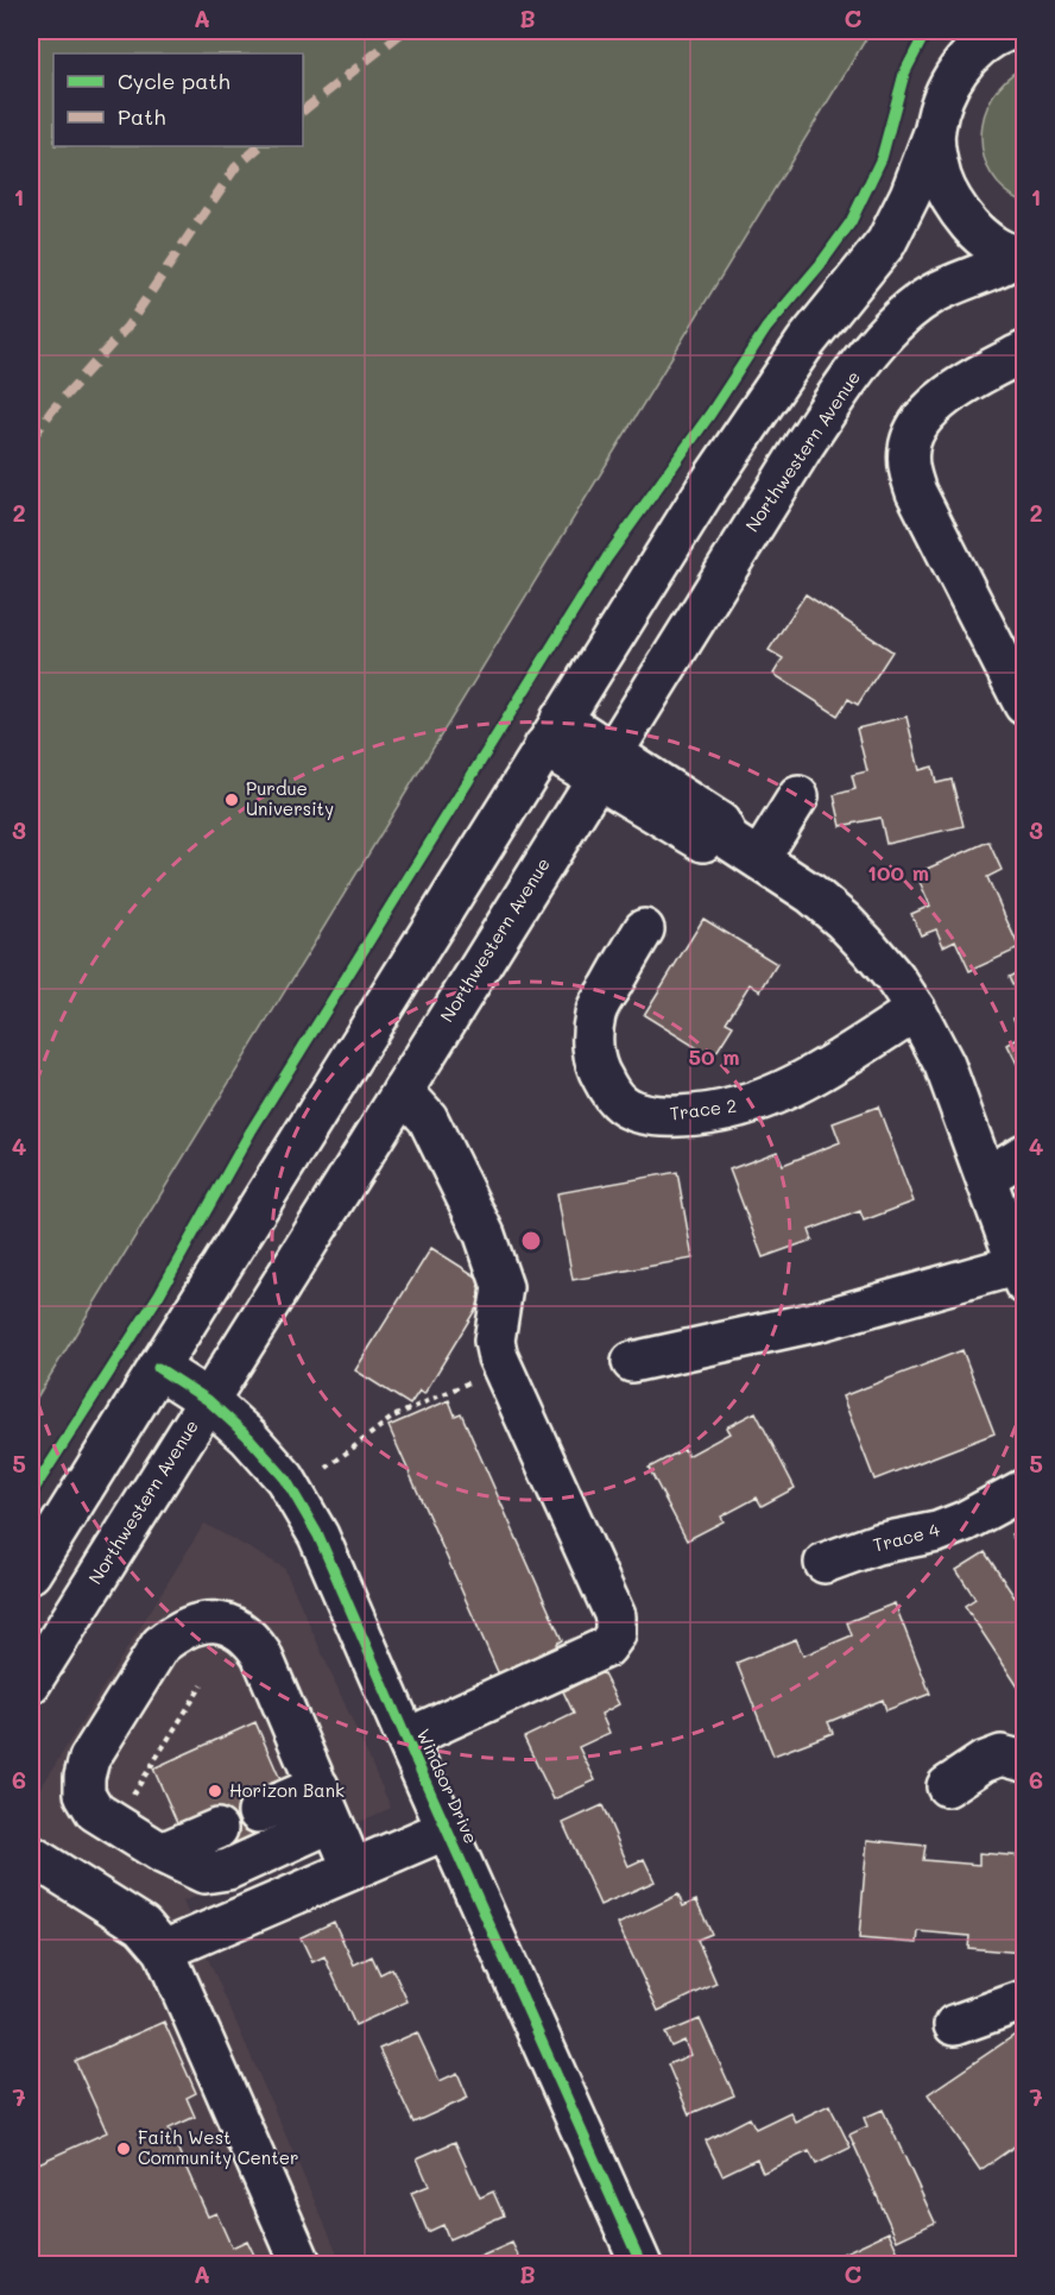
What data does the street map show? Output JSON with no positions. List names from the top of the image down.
{
  "streets": {
    "main road": [
      "Northwestern Avenue",
      "Trace 2",
      "Trace 4",
      "Windsor Drive"
    ]
  },
  "crossings": [
    ["Northwestern Avenue", "Windsor Drive"]
  ],
  "places": ["Purdue University", "Horizon Bank", "Faith West Community Center"],
  "legend": ["Cycle path", "Path"],
  "grid": {
    "columns": ["A", "B", "C"],
    "rows": [
      "1",
      "2",
      "3",
      "4",
      "5",
      "6",
      "7"
    ]
  },
  "rings": ["100 m", "50 m"]
}
